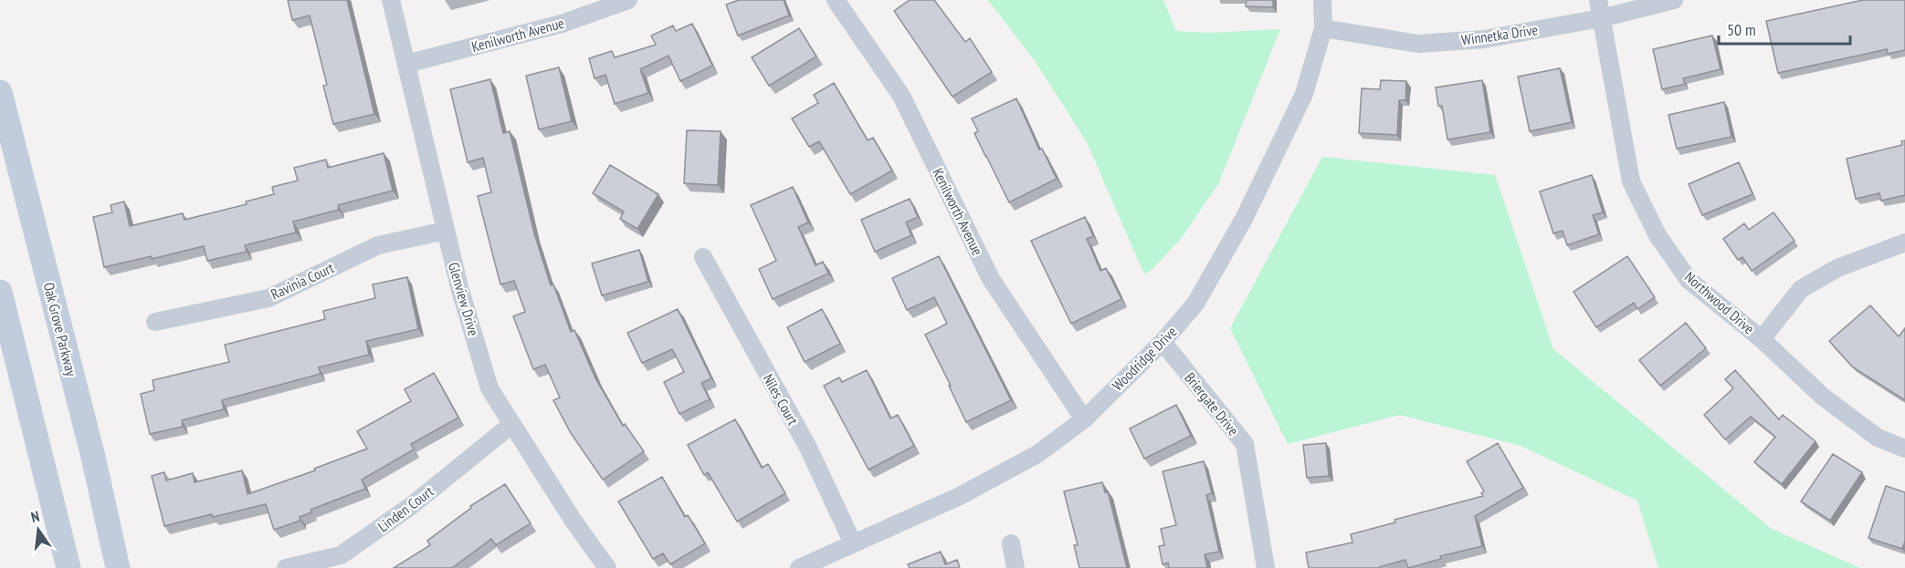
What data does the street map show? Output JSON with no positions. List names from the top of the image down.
{
  "streets": {
    "main road": ["Oak Grove Parkway"],
    "street": [
      "Kenilworth Avenue",
      "Winnetka Drive",
      "Ravinia Court",
      "Glenview Drive",
      "Northwood Drive",
      "Woodridge Drive",
      "Niles Court",
      "Briergate Drive",
      "Linden Court"
    ]
  },
  "crossings": [
    ["Kenilworth Avenue", "Glenview Drive"],
    ["Kenilworth Avenue", "Woodridge Drive"],
    ["Winnetka Drive", "Northwood Drive"],
    ["Winnetka Drive", "Woodridge Drive"],
    ["Ravinia Court", "Glenview Drive"],
    ["Glenview Drive", "Linden Court"],
    ["Woodridge Drive", "Niles Court"],
    ["Woodridge Drive", "Briergate Drive"]
  ],
  "scale_bar": "50 m",
  "north": "top"
}
